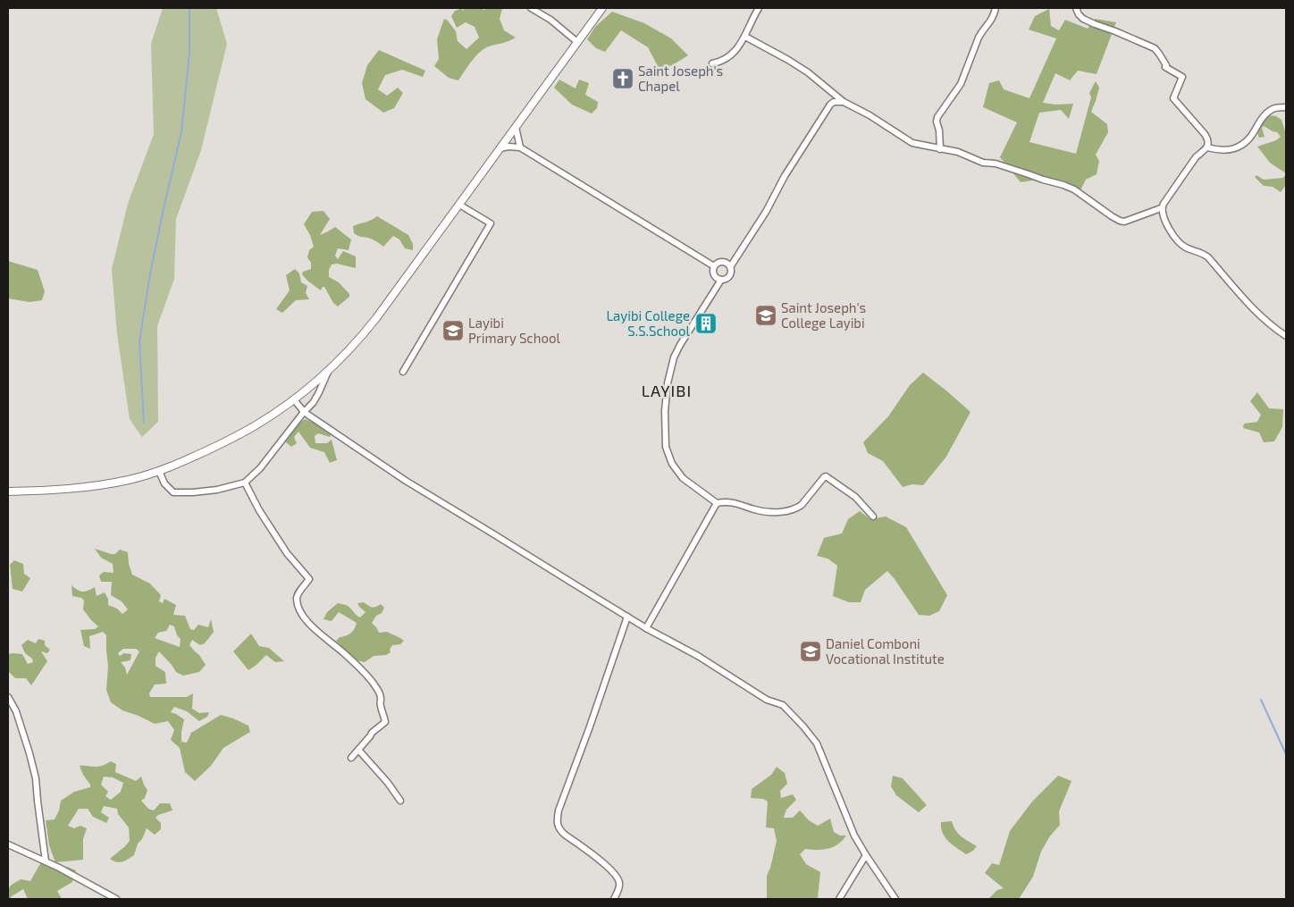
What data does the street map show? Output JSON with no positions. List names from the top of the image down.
{
  "districts": ["LAYIBI"],
  "places": {
    "church": ["Saint Joseph's Chapel"],
    "school or university": ["Saint Joseph's College Layibi", "Layibi Primary School", "Daniel Comboni Vocational Institute"],
    "building": ["Layibi College S.S.School"]
  }
}
